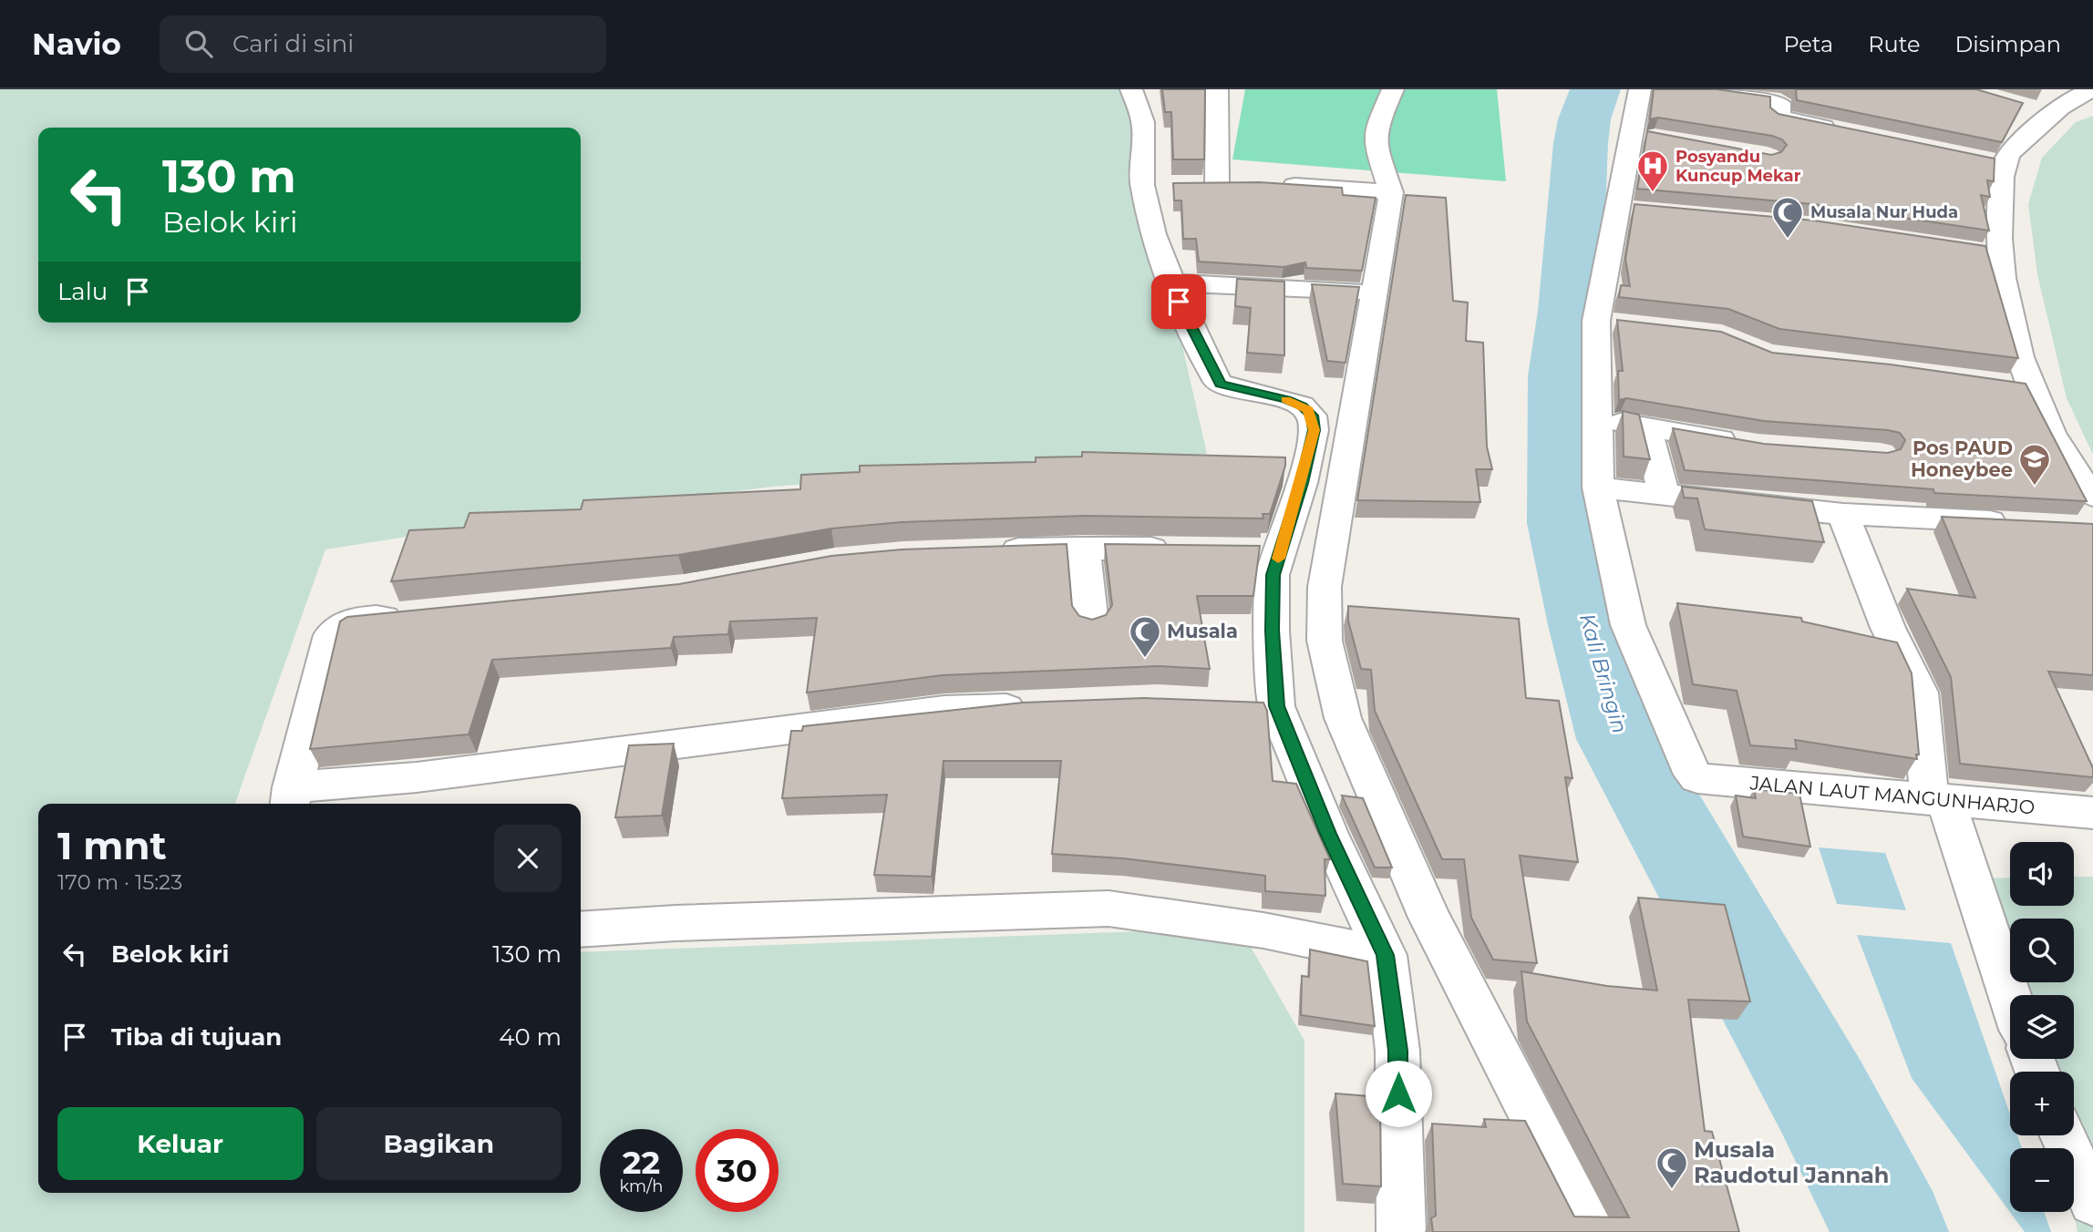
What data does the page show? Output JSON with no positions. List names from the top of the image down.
{
  "streets": {
    "street": ["JALAN LAUT MANGUNHARJO"]
  },
  "water": ["Kali Bringin"],
  "places": {
    "hospital": ["Posyandu Kuncup Mekar"],
    "mosque": ["Musala Nur Huda", "Musala", "Musala Raudotul Jannah"],
    "school or university": ["Pos PAUD Honeybee"]
  },
  "page": {
    "header": "Navio",
    "search": "Cari di sini",
    "nav": ["Peta", "Rute", "Disimpan"],
    "turn": ["130 m", "Belok kiri"],
    "then": "Lalu",
    "heading": ["1 mnt", "170 m · 15:23"],
    "map_buttons": ["+", "−"],
    "list": [
      {
        "name": "Belok kiri",
        "value": "130 m"
      },
      {
        "name": "Tiba di tujuan",
        "value": "40 m"
      }
    ],
    "buttons": ["Keluar", "Bagikan"],
    "speed": "22 km/h",
    "limit": "30"
  }
}
